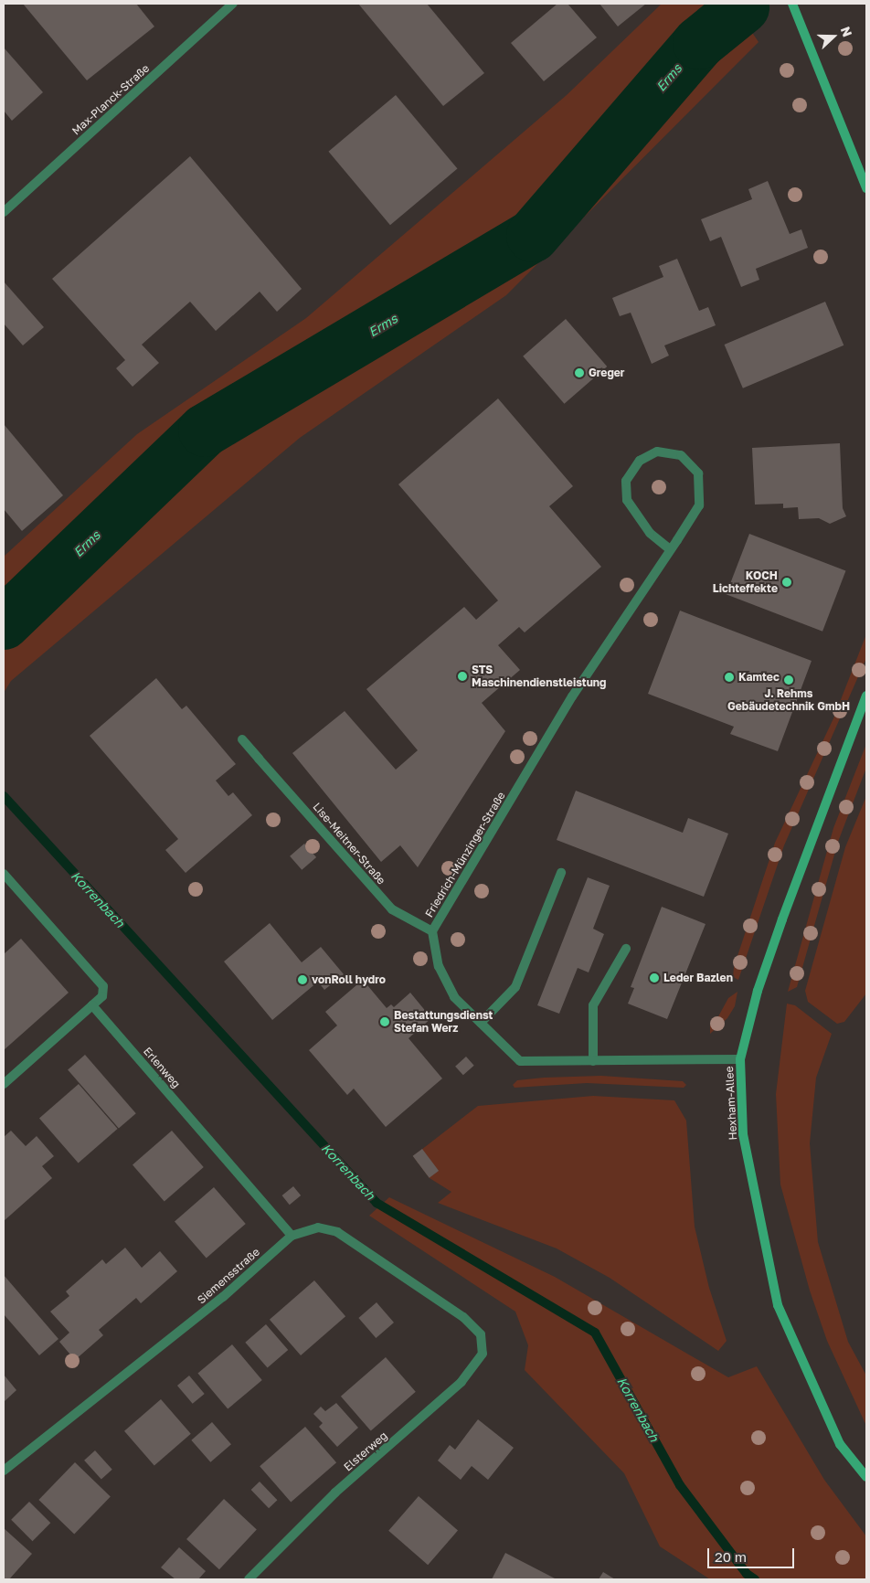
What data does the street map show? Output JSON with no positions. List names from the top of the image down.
{
  "streets": {
    "main road": ["Hexham-Allee"],
    "street": [
      "Max-Planck-Straße",
      "Lise-Meitner-Straße",
      "Friedrich-Münzinger-Straße",
      "Erlenweg",
      "Siemensstraße",
      "Elsterweg"
    ]
  },
  "crossings": [
    ["Lise-Meitner-Straße", "Friedrich-Münzinger-Straße"],
    ["Friedrich-Münzinger-Straße", "Hexham-Allee"],
    ["Erlenweg", "Siemensstraße"],
    ["Siemensstraße", "Elsterweg"]
  ],
  "water": ["Erms", "Korrenbach"],
  "places": [
    "Greger",
    "KOCH Lichteffekte",
    "STS Maschinendienstleistung",
    "Kamtec",
    "J. Rehms Gebäudetechnik GmbH",
    "Leder Bazlen",
    "vonRoll hydro",
    "Bestattungsdienst Stefan Werz"
  ],
  "scale_bar": "20 m",
  "north": "right"
}
